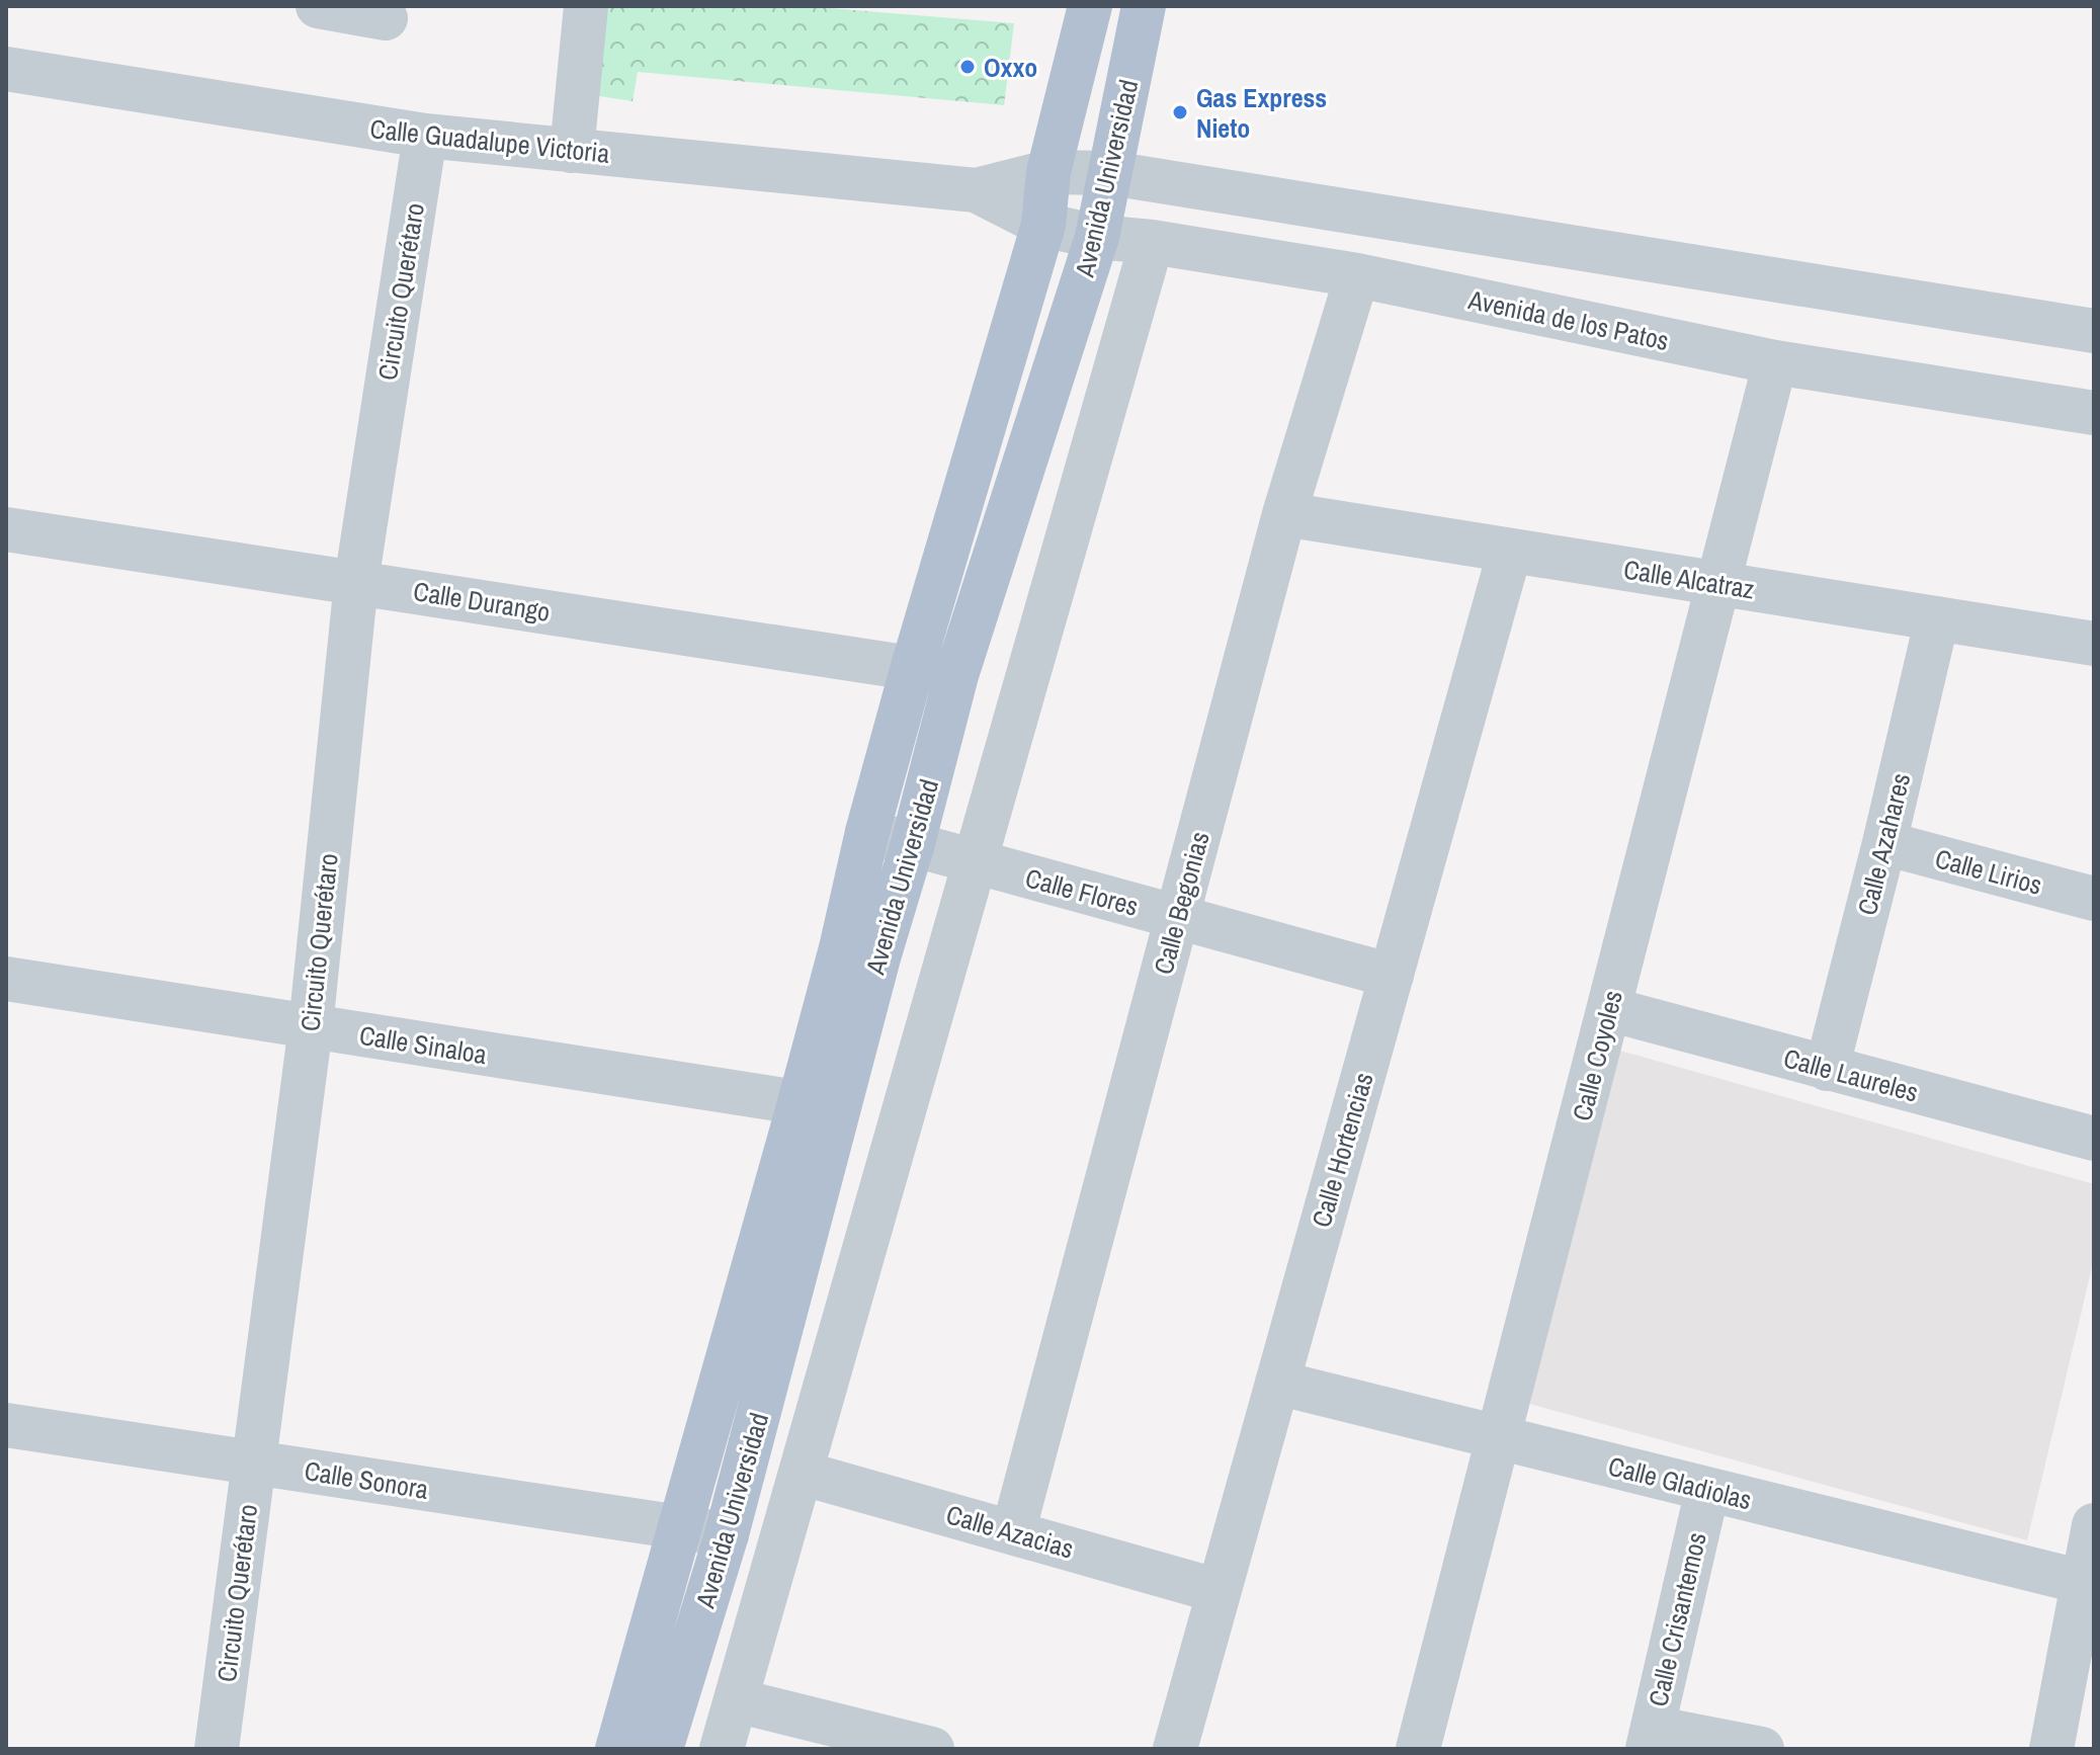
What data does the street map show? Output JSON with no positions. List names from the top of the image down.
{
  "streets": {
    "main road": ["Avenida Universidad"],
    "street": [
      "Calle Guadalupe Victoria",
      "Circuito Querétaro",
      "Avenida de los Patos",
      "Calle Alcatraz",
      "Calle Durango",
      "Calle Azahares",
      "Calle Lirios",
      "Calle Flores",
      "Calle Begonias",
      "Calle Sinaloa",
      "Calle Coyoles",
      "Calle Laureles",
      "Calle Hortencias",
      "Calle Sonora",
      "Calle Gladiolas",
      "Calle Azacias",
      "Calle Crisantemos"
    ]
  },
  "crossings": [
    ["Calle Guadalupe Victoria", "Avenida Universidad"],
    ["Calle Guadalupe Victoria", "Circuito Querétaro"],
    ["Calle Guadalupe Victoria", "Avenida de los Patos"],
    ["Avenida Universidad", "Avenida de los Patos"],
    ["Avenida Universidad", "Calle Durango"],
    ["Avenida Universidad", "Calle Flores"],
    ["Avenida Universidad", "Calle Sinaloa"],
    ["Avenida Universidad", "Calle Sonora"],
    ["Circuito Querétaro", "Calle Durango"],
    ["Circuito Querétaro", "Calle Sinaloa"],
    ["Circuito Querétaro", "Calle Sonora"],
    ["Avenida de los Patos", "Calle Begonias"],
    ["Avenida de los Patos", "Calle Coyoles"],
    ["Calle Alcatraz", "Calle Azahares"],
    ["Calle Alcatraz", "Calle Begonias"],
    ["Calle Alcatraz", "Calle Coyoles"],
    ["Calle Alcatraz", "Calle Hortencias"],
    ["Calle Azahares", "Calle Lirios"],
    ["Calle Azahares", "Calle Laureles"],
    ["Calle Flores", "Calle Begonias"],
    ["Calle Flores", "Calle Hortencias"],
    ["Calle Begonias", "Calle Azacias"],
    ["Calle Coyoles", "Calle Laureles"],
    ["Calle Coyoles", "Calle Gladiolas"],
    ["Calle Hortencias", "Calle Gladiolas"],
    ["Calle Hortencias", "Calle Azacias"],
    ["Calle Gladiolas", "Calle Crisantemos"]
  ],
  "places": ["Oxxo", "Gas Express Nieto"]
}
